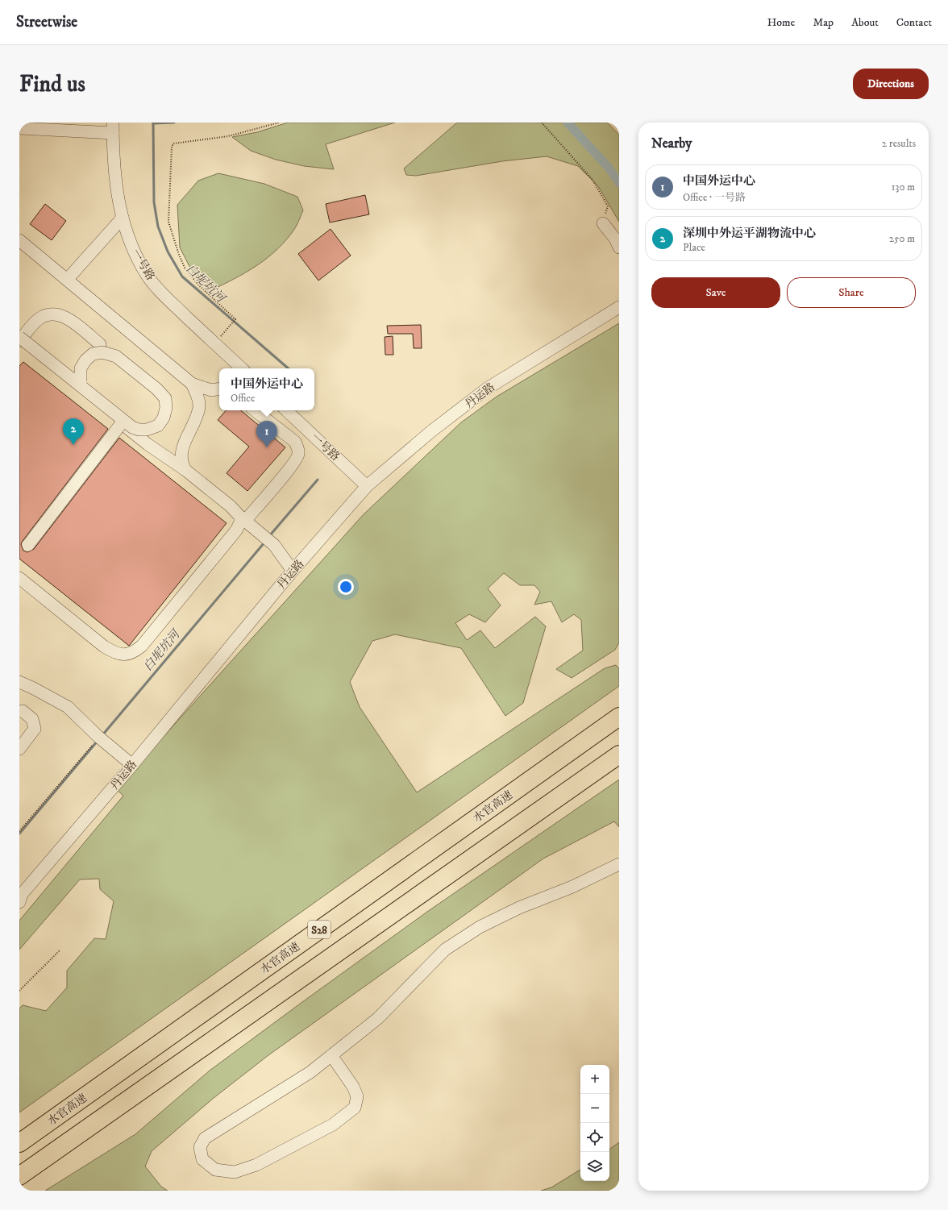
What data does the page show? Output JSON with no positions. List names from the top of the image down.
{
  "streets": {
    "highway": ["水官高速", "S28"],
    "street": ["一号路", "丹运路"]
  },
  "crossings": [
    ["一号路", "丹运路"]
  ],
  "water": ["白坭坑河"],
  "page": {
    "header": "Streetwise",
    "nav": [
      "Home",
      "Map",
      "About",
      "Contact"
    ],
    "buttons": [
      "Directions",
      ["Save", "Share"]
    ],
    "title": "Find us",
    "heading": ["Nearby", "2 results"],
    "list": [
      {
        "mark": "1",
        "name": "中国外运中心",
        "note": "Office · 一号路",
        "value": "130 m"
      },
      {
        "mark": "2",
        "name": "深圳中外运平湖物流中心",
        "note": "Place",
        "value": "250 m"
      }
    ],
    "popup": ["中国外运中心", "Office"],
    "pins": ["2", "1"],
    "map_buttons": ["+", "−"]
  }
}
